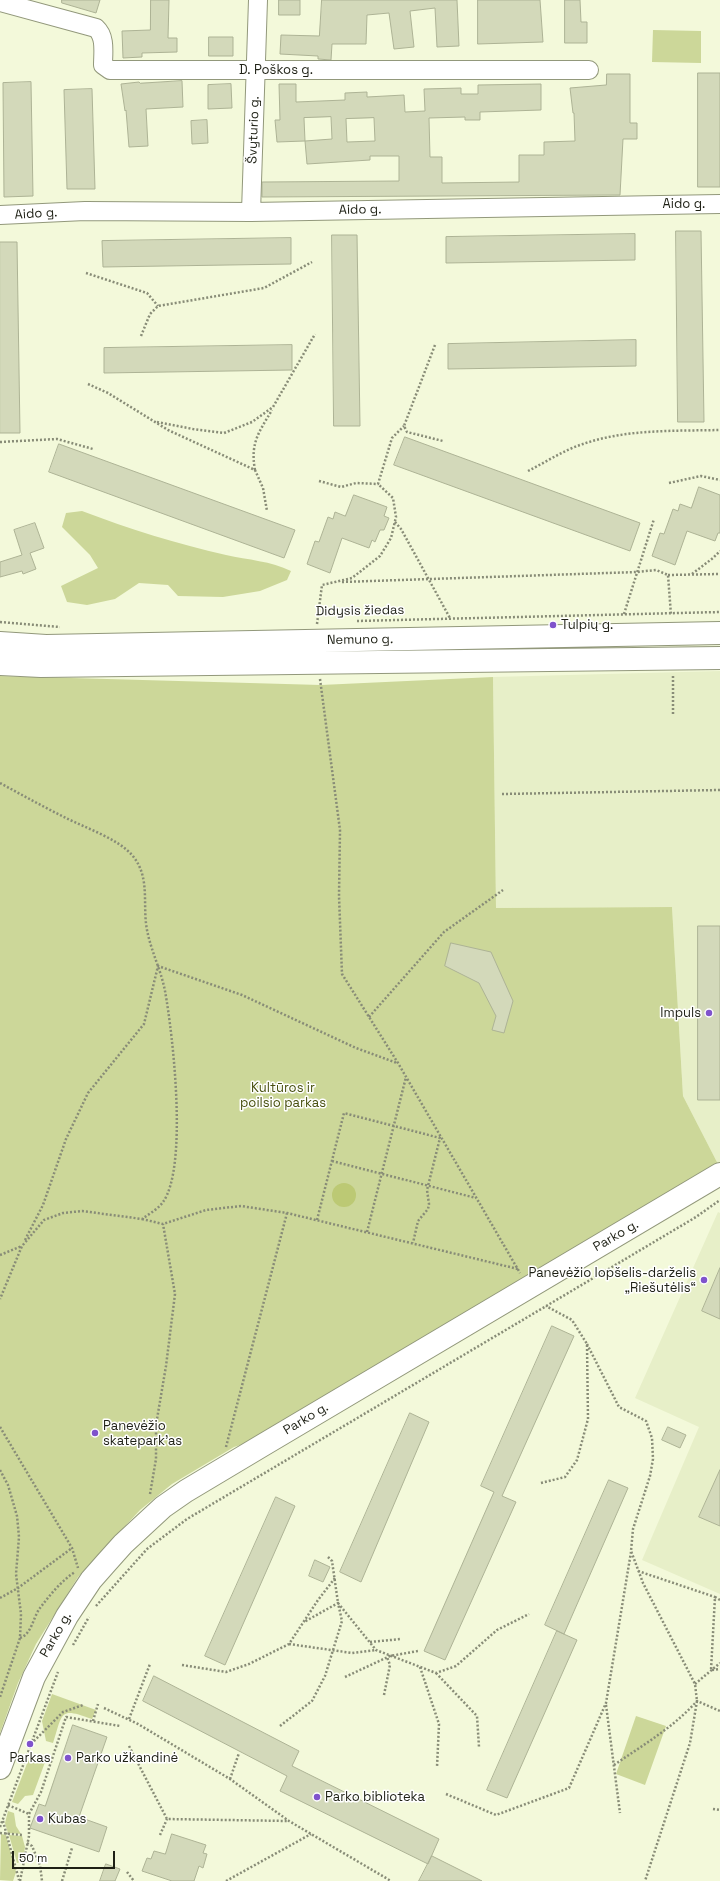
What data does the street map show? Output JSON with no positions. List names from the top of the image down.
{
  "streets": {
    "main road": ["Nemuno g.", "Parko g."],
    "street": ["D. Poškos g.", "Švyturio g.", "Aido g."],
    "path": ["Didysis žiedas"]
  },
  "crossings": [
    ["D. Poškos g.", "Švyturio g."],
    ["Švyturio g.", "Aido g."]
  ],
  "parks": ["Kultūros ir poilsio parkas"],
  "places": [
    "Tulpių g.",
    "Impuls",
    "Panevėžio lopšelis-darželis „Riešutėlis“",
    "Panevėžio skatepark'as",
    "Parkas",
    "Parko užkandinė",
    "Parko biblioteka",
    "Kubas"
  ],
  "scale_bar": "50 m"
}
